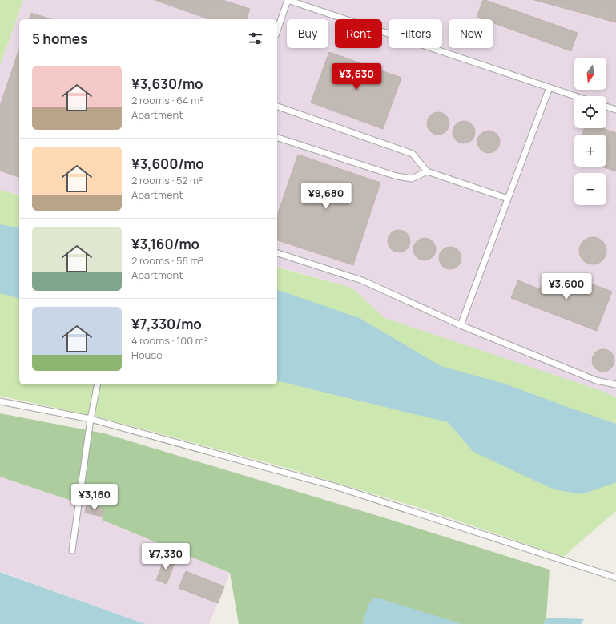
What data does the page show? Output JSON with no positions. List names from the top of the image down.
{
  "north": "bottom",
  "page": {
    "chip": [
      "Buy",
      "Rent",
      "Filters",
      "New"
    ],
    "heading": "5 homes",
    "map_buttons": ["+", "−"],
    "list": [
      {
        "name": "¥3,630/mo",
        "note": "2 rooms · 64 m² · Apartment"
      },
      {
        "name": "¥3,600/mo",
        "note": "2 rooms · 52 m² · Apartment"
      },
      {
        "name": "¥3,160/mo",
        "note": "2 rooms · 58 m² · Apartment"
      },
      {
        "name": "¥7,330/mo",
        "note": "4 rooms · 100 m² · House"
      }
    ],
    "price": [
      "¥3,630",
      "¥9,680",
      "¥3,600",
      "¥3,160",
      "¥7,330"
    ]
  }
}
